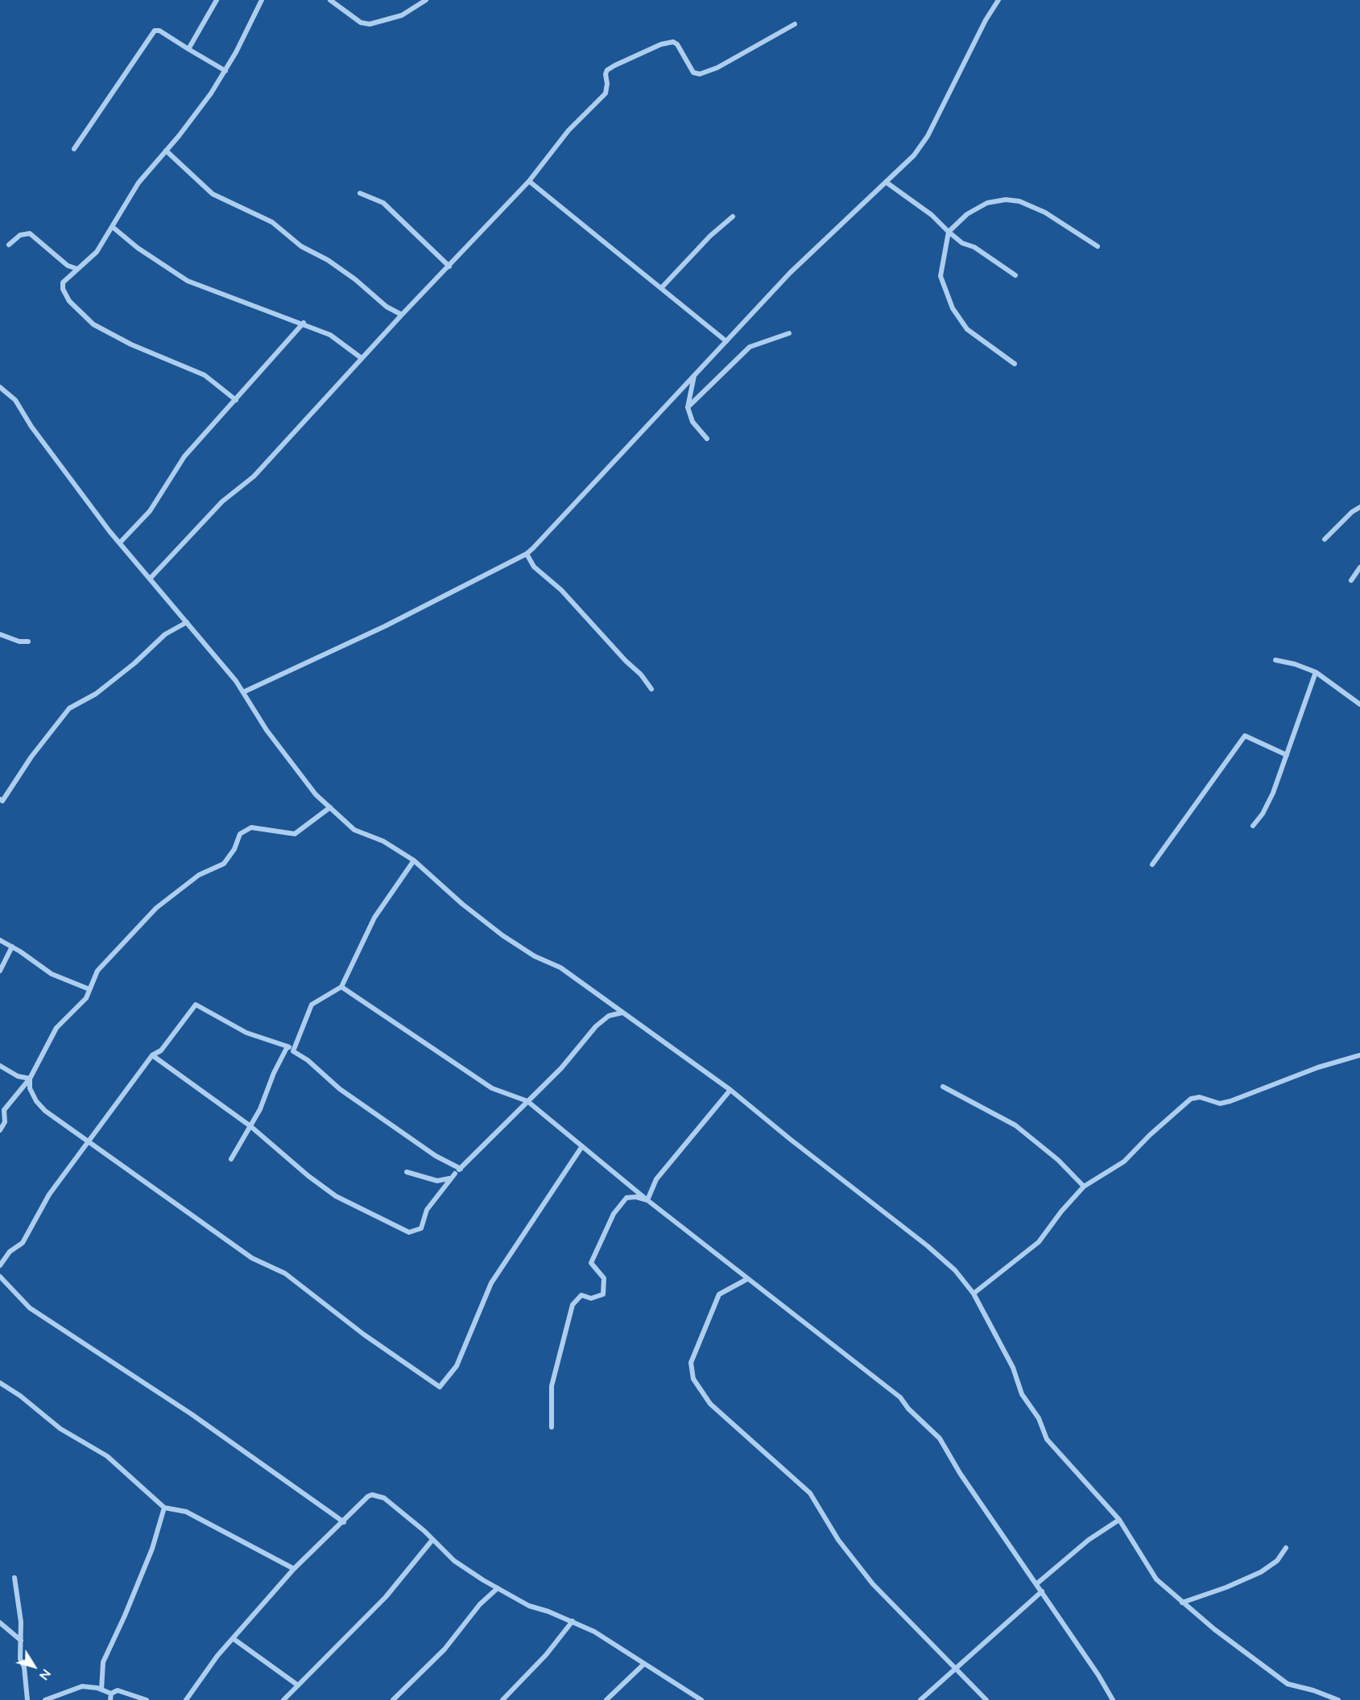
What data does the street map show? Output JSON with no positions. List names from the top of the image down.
{
  "north": "bottom right"
}
